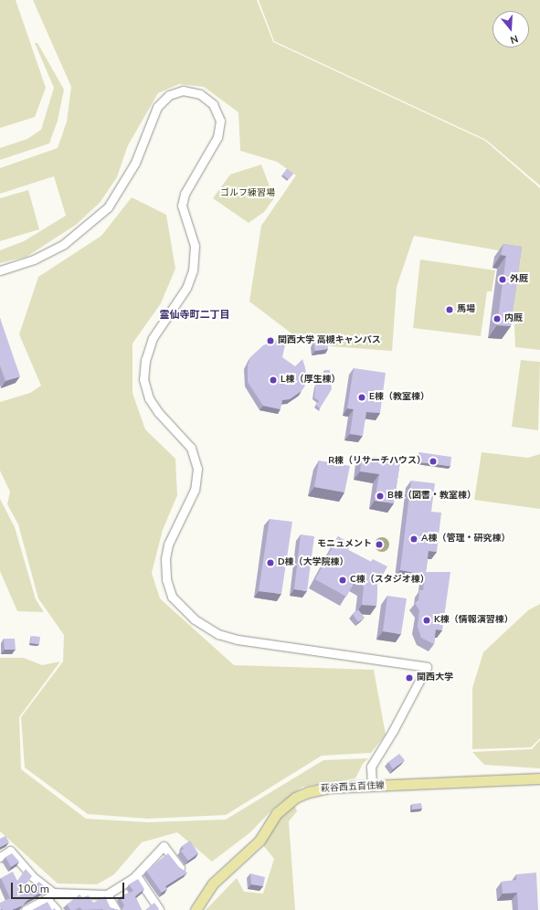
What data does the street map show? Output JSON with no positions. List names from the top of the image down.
{
  "streets": {
    "main road": ["萩谷西五百住線"]
  },
  "districts": ["霊仙寺町二丁目"],
  "parks": ["ゴルフ練習場"],
  "places": [
    "外厩",
    "馬場",
    "内厩",
    "関西大学 高槻キャンパス",
    "L棟（厚生棟）",
    "E棟（教室棟）",
    "R棟（リサーチハウス）",
    "B棟（図書・教室棟）",
    "A棟（管理・研究棟）",
    "モニュメント",
    "D棟（大学院棟）",
    "C棟（スタジオ棟）",
    "K棟（情報演習棟）",
    "関西大学"
  ],
  "scale_bar": "100 m",
  "north": "bottom"
}
